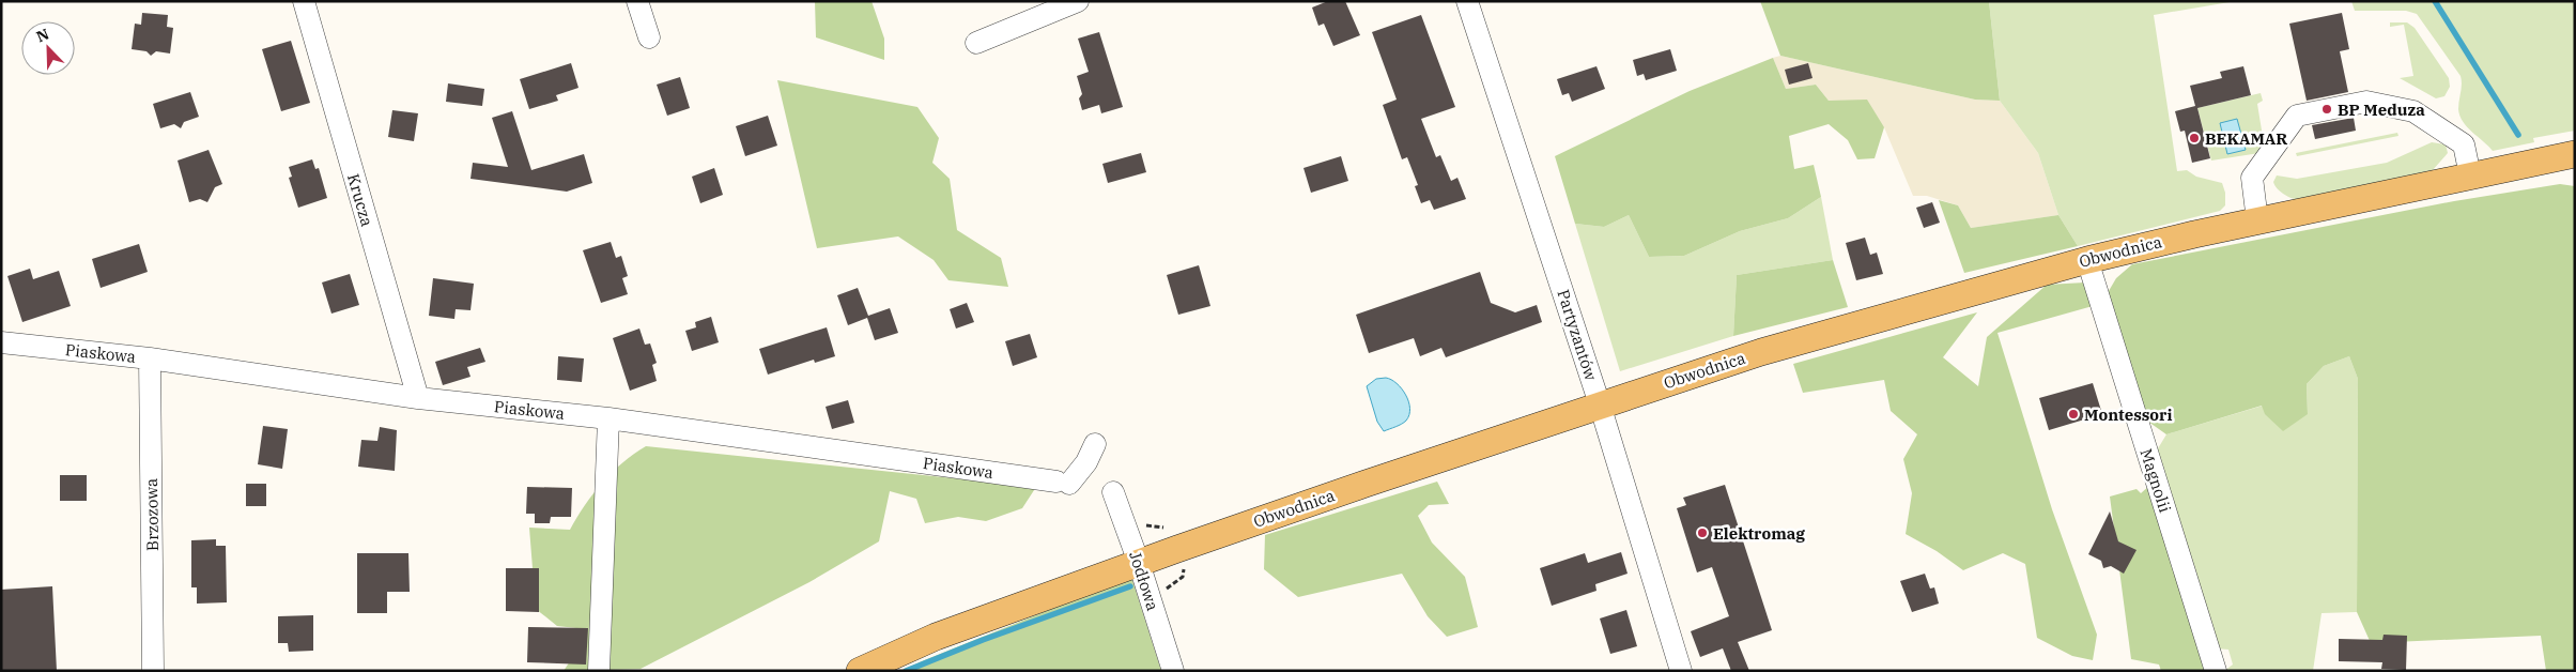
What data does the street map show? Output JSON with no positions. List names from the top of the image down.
{
  "streets": {
    "main road": ["Obwodnica"],
    "street": [
      "Krucza",
      "Partyzantów",
      "Piaskowa",
      "Magnolii",
      "Brzozowa",
      "Jodłowa"
    ]
  },
  "crossings": [
    ["Krucza", "Piaskowa"],
    ["Obwodnica", "Partyzantów"],
    ["Obwodnica", "Magnolii"],
    ["Obwodnica", "Jodłowa"],
    ["Piaskowa", "Brzozowa"]
  ],
  "places": [
    "BP Meduza",
    "BEKAMAR",
    "Montessori",
    "Elektromag"
  ],
  "north": "top left"
}
